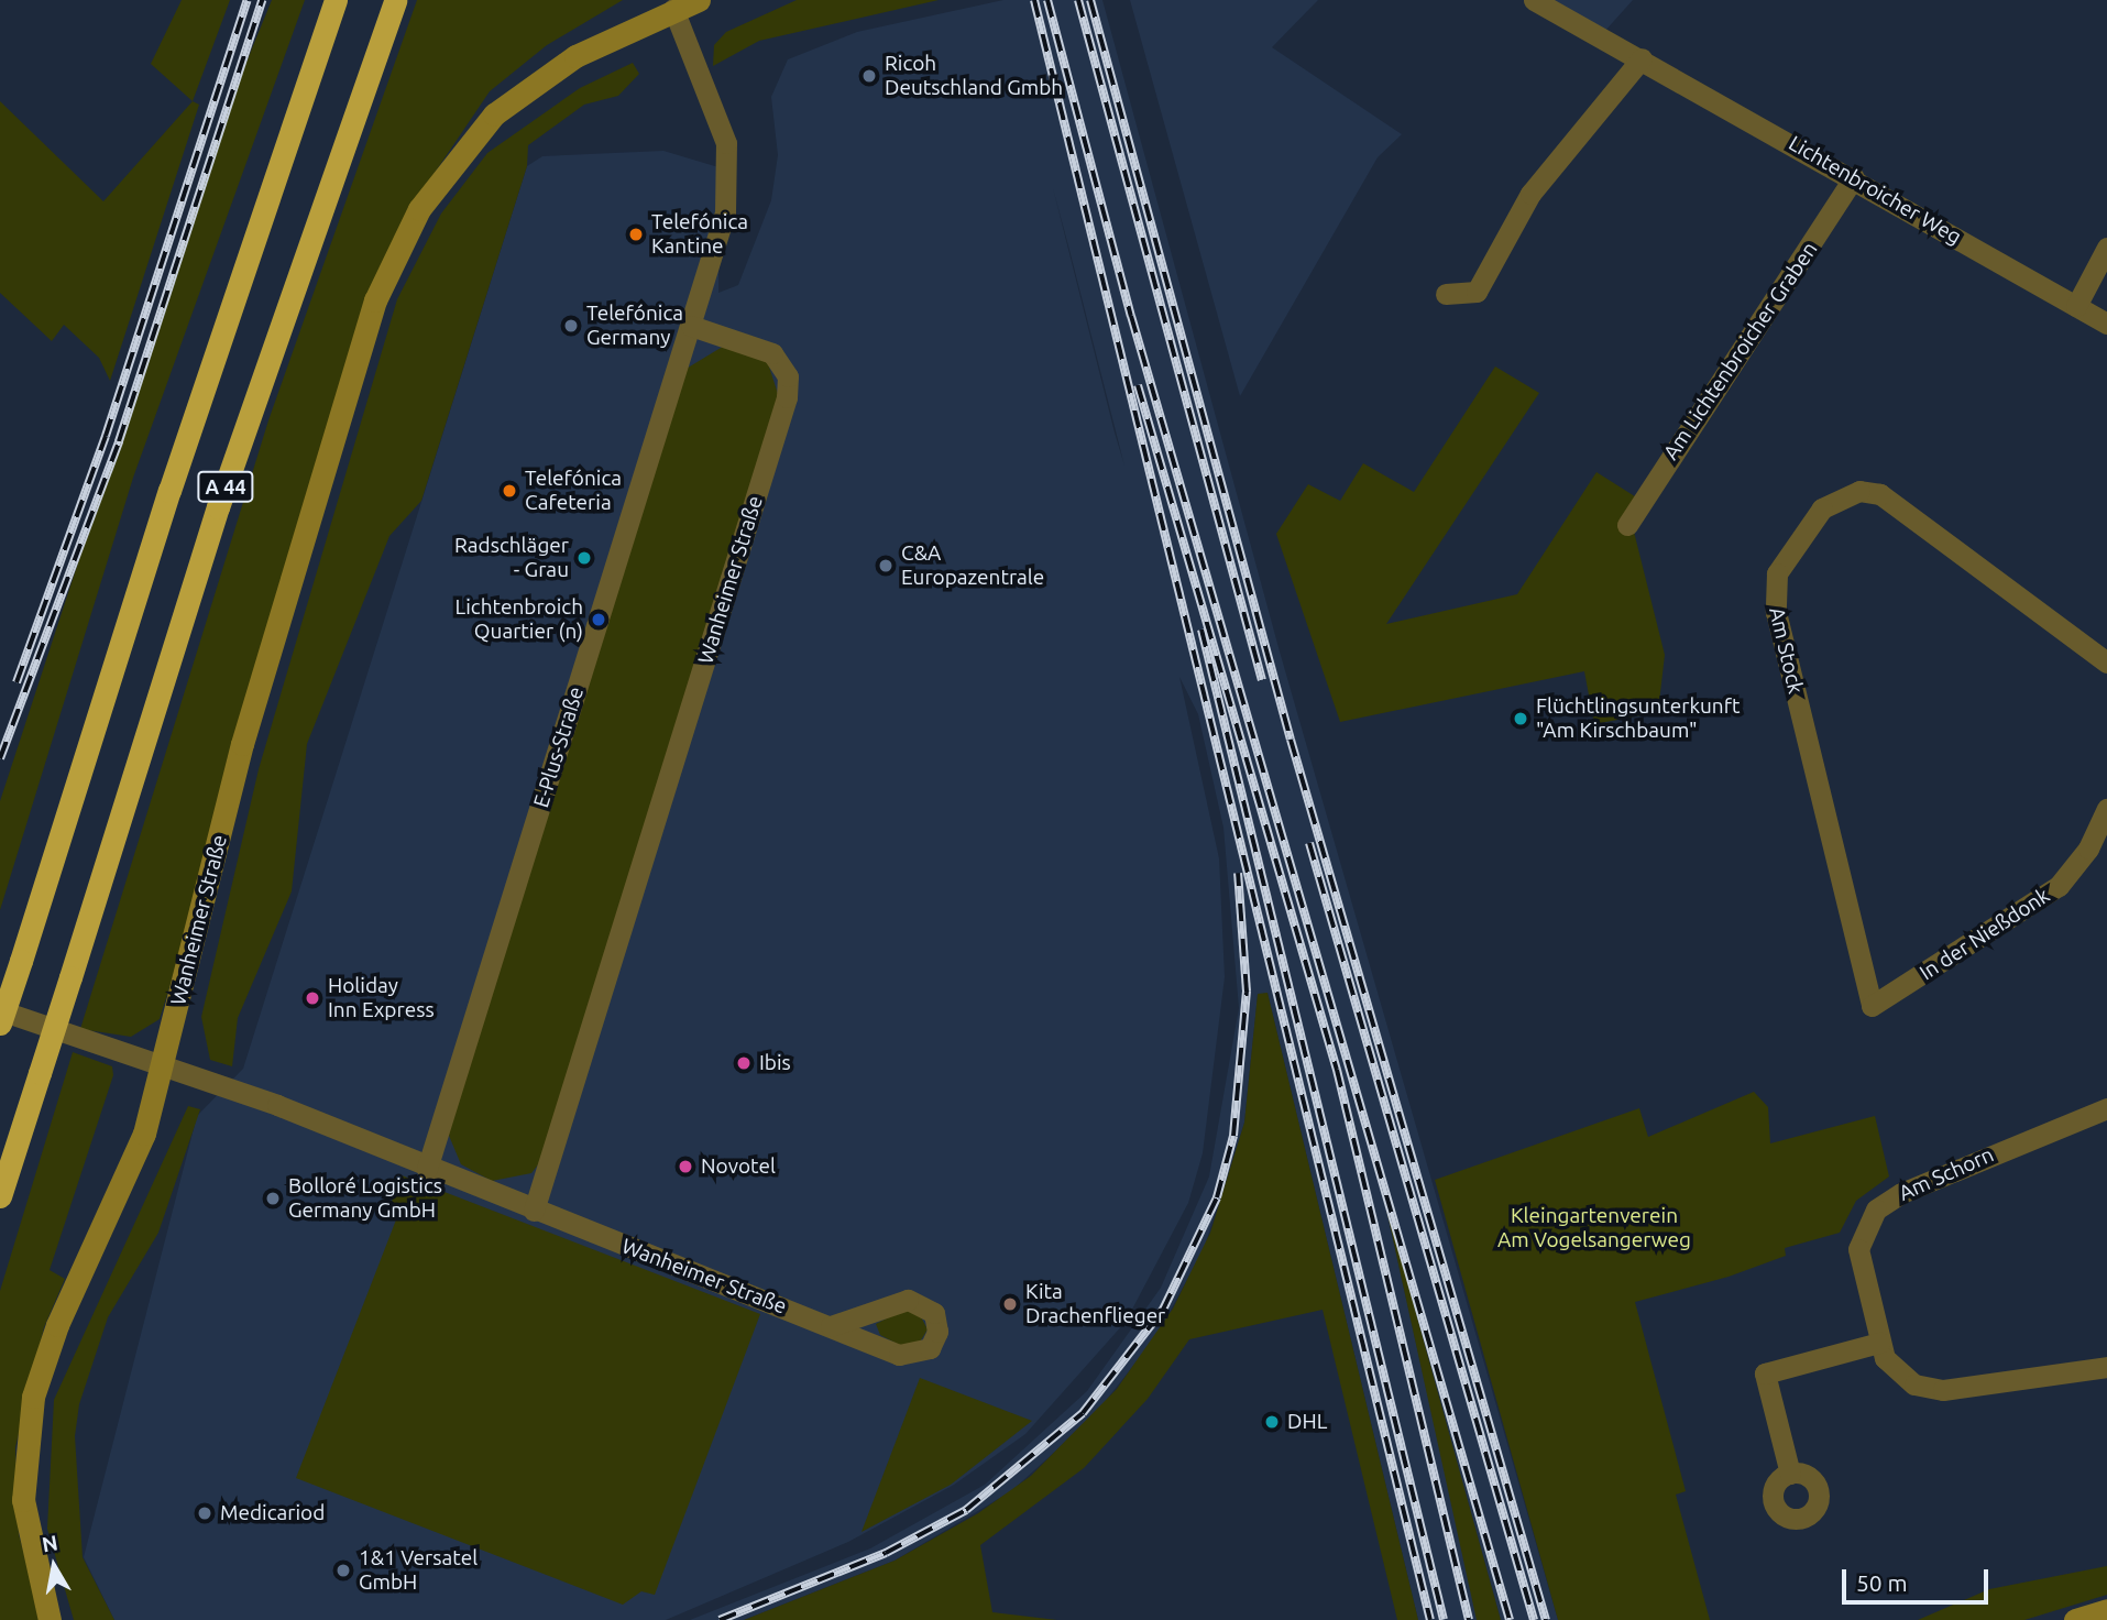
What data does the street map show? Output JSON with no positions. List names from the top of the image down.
{
  "streets": {
    "highway": ["A 44"],
    "street": [
      "Lichtenbroicher Weg",
      "Am Lichtenbroicher Graben",
      "Wanheimer Straße",
      "Am Stock",
      "E-Plus-Straße",
      "In der Nießdonk",
      "Am Schorn"
    ]
  },
  "crossings": [
    ["Lichtenbroicher Weg", "Am Lichtenbroicher Graben"],
    ["Wanheimer Straße", "E-Plus-Straße"],
    ["Am Stock", "In der Nießdonk"]
  ],
  "parks": ["Kleingartenverein Am Vogelsangerweg"],
  "places": [
    "Ricoh Deutschland Gmbh",
    "Telefónica Kantine",
    "Telefónica Germany",
    "Telefónica Cafeteria",
    "Radschläger - Grau",
    "C&A Europazentrale",
    "Lichtenbroich Quartier (n)",
    "Flüchtlingsunterkunft \"Am Kirschbaum\"",
    "Holiday Inn Express",
    "Ibis",
    "Novotel",
    "Bolloré Logistics Germany GmbH",
    "Kita Drachenflieger",
    "DHL",
    "Medicariod",
    "1&1 Versatel GmbH"
  ],
  "scale_bar": "50 m",
  "north": "top"
}
